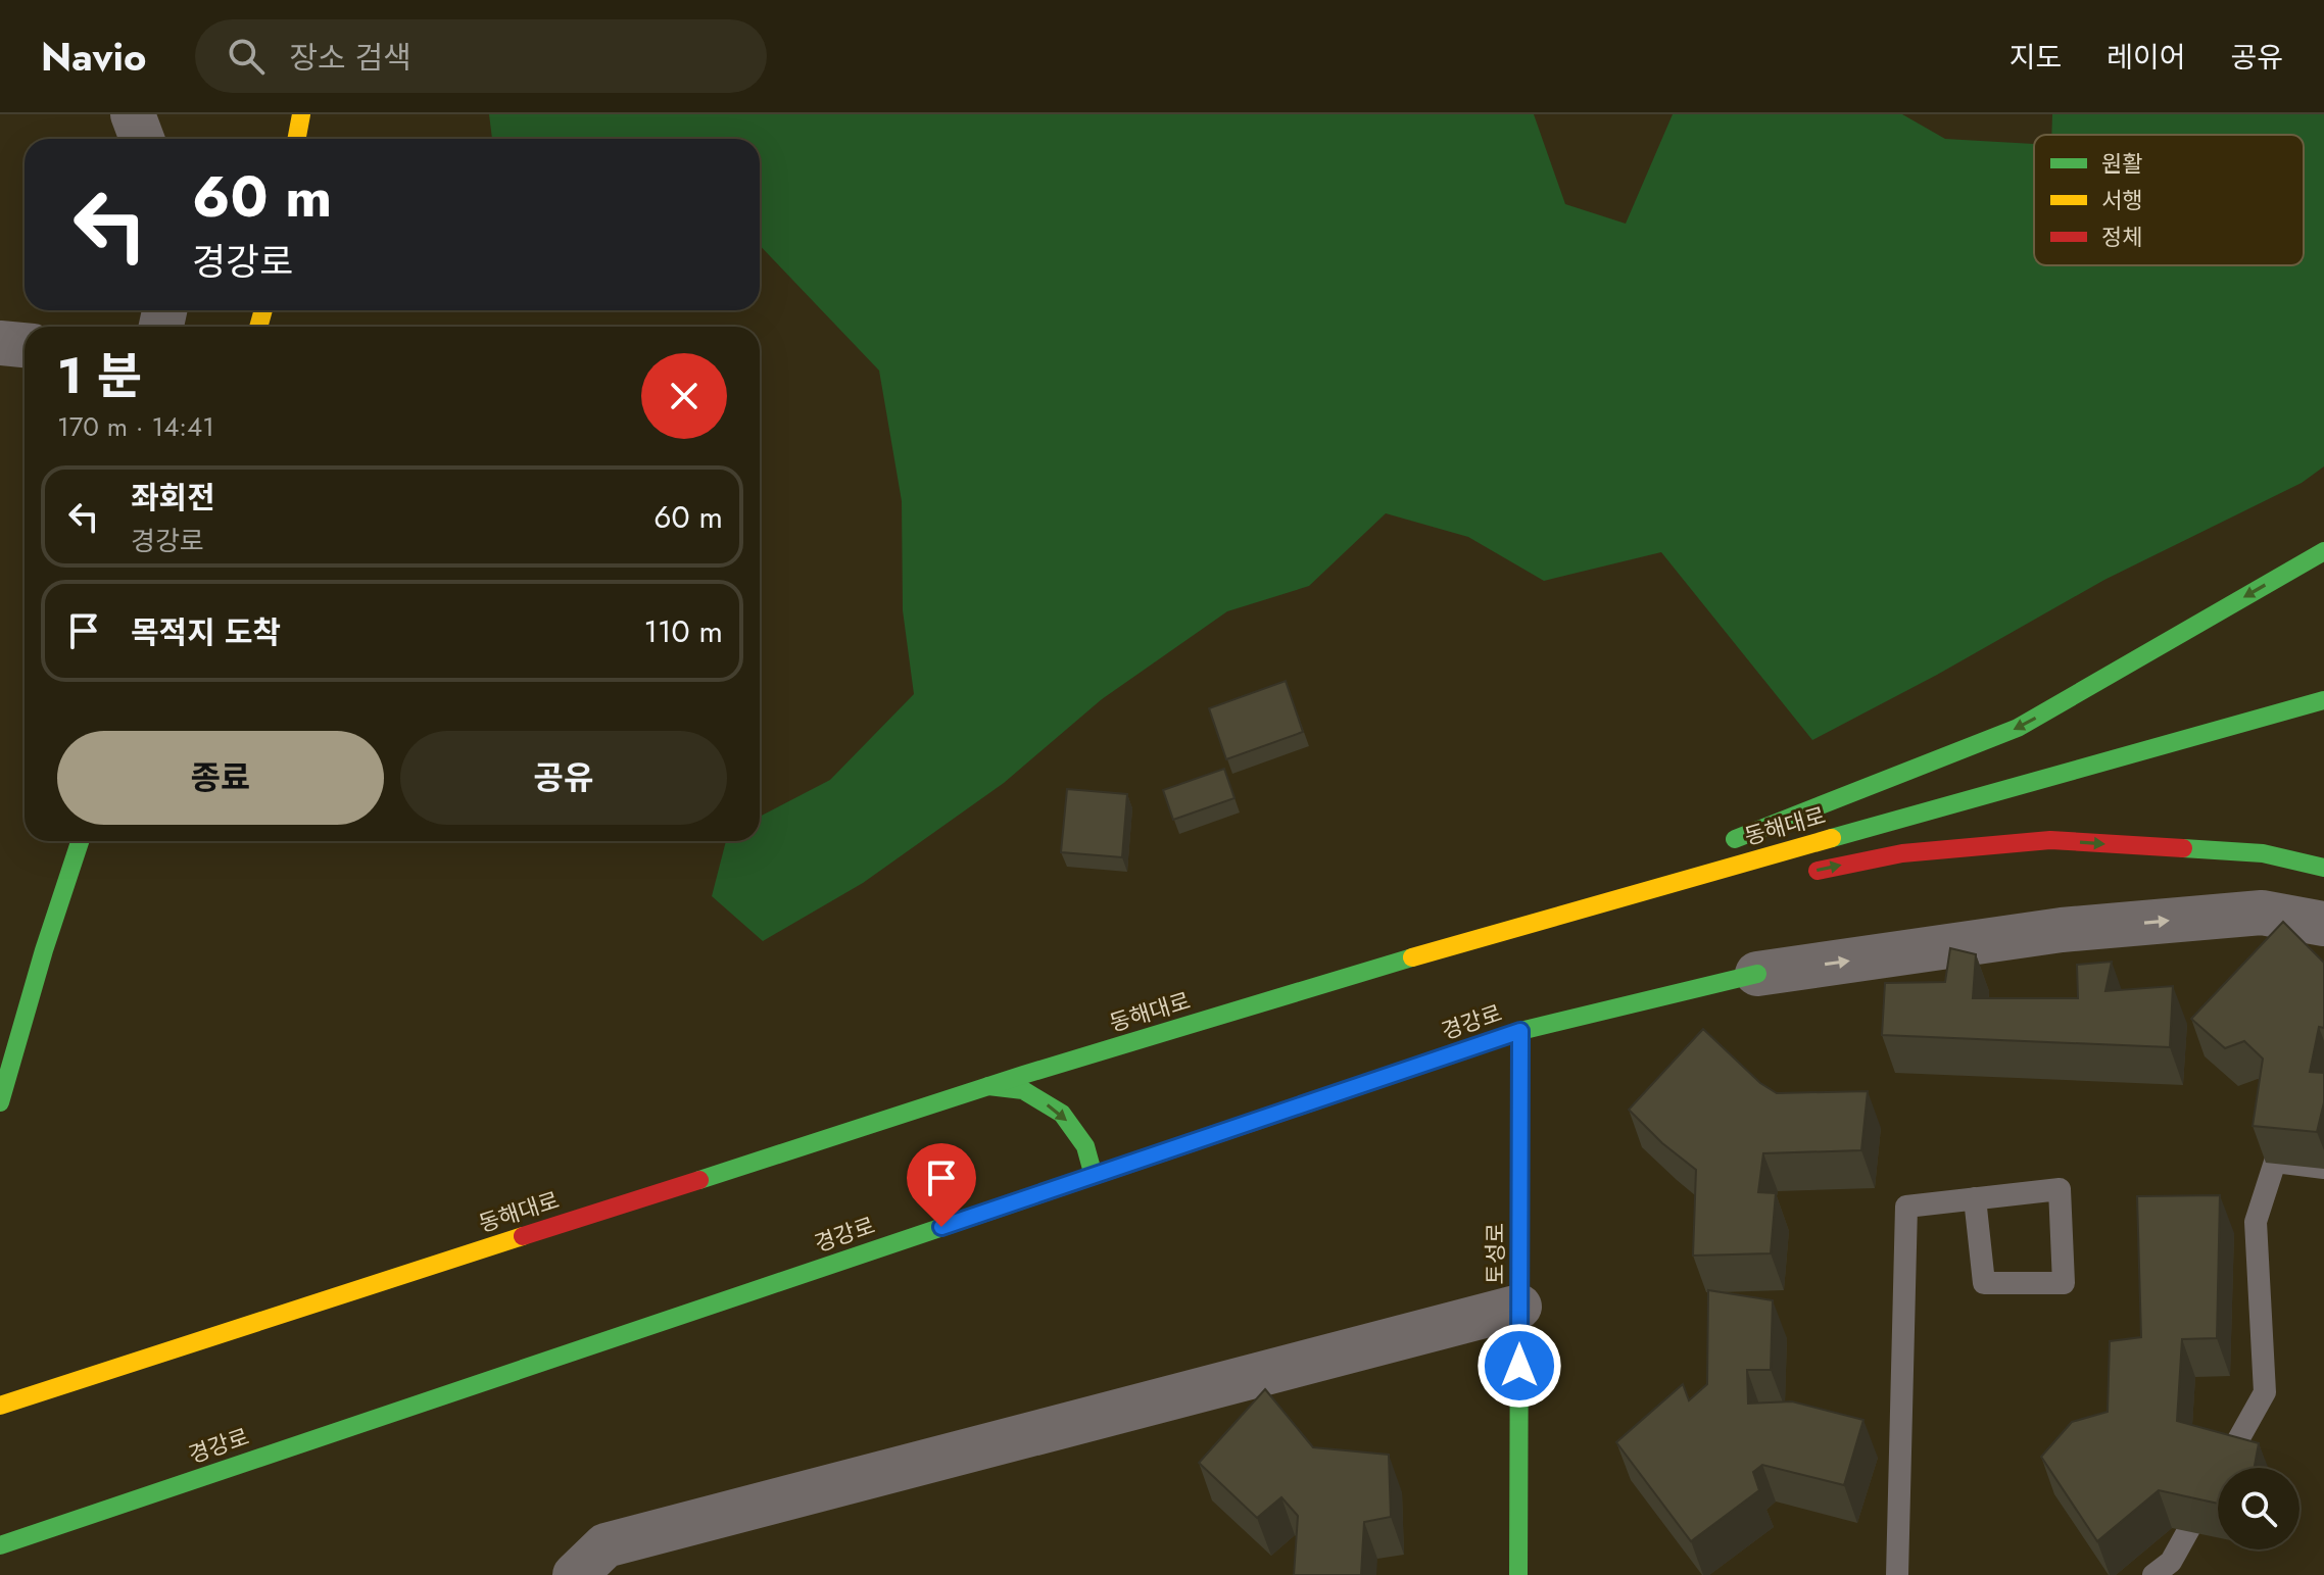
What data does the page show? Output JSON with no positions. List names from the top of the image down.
{
  "streets": {
    "main road": ["동해대로", "경강로", "토성로"]
  },
  "crossings": [
    ["경강로", "토성로"]
  ],
  "legend": ["원활", "서행", "정체"],
  "page": {
    "header": "Navio",
    "search": "장소 검색",
    "nav": ["지도", "레이어", "공유"],
    "turn": ["60 m", "경강로"],
    "heading": ["1 분", "170 m · 14:41"],
    "list": [
      {
        "name": "좌회전",
        "note": "경강로",
        "value": "60 m"
      },
      {
        "name": "목적지 도착",
        "value": "110 m"
      }
    ],
    "buttons": ["종료", "공유"]
  }
}
